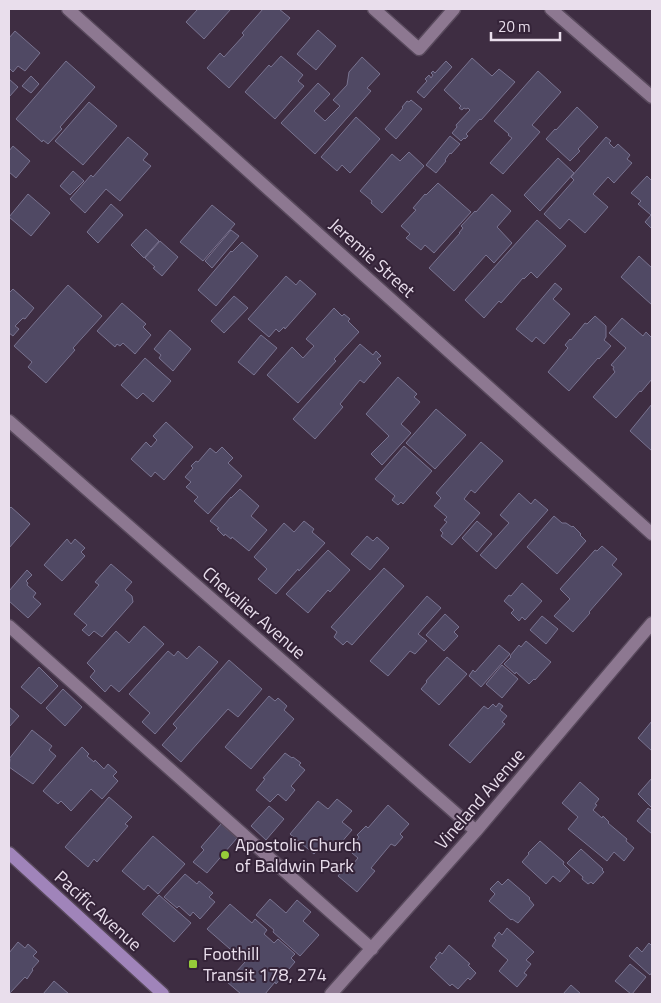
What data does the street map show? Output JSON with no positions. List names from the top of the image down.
{
  "streets": {
    "main road": ["Pacific Avenue"],
    "street": ["Jeremie Street", "Chevalier Avenue", "Vineland Avenue"]
  },
  "crossings": [
    ["Chevalier Avenue", "Vineland Avenue"]
  ],
  "places": {
    "other": ["Apostolic Church of Baldwin Park"],
    "transit": ["Foothill Transit 178, 274"]
  },
  "scale_bar": "20 m"
}
